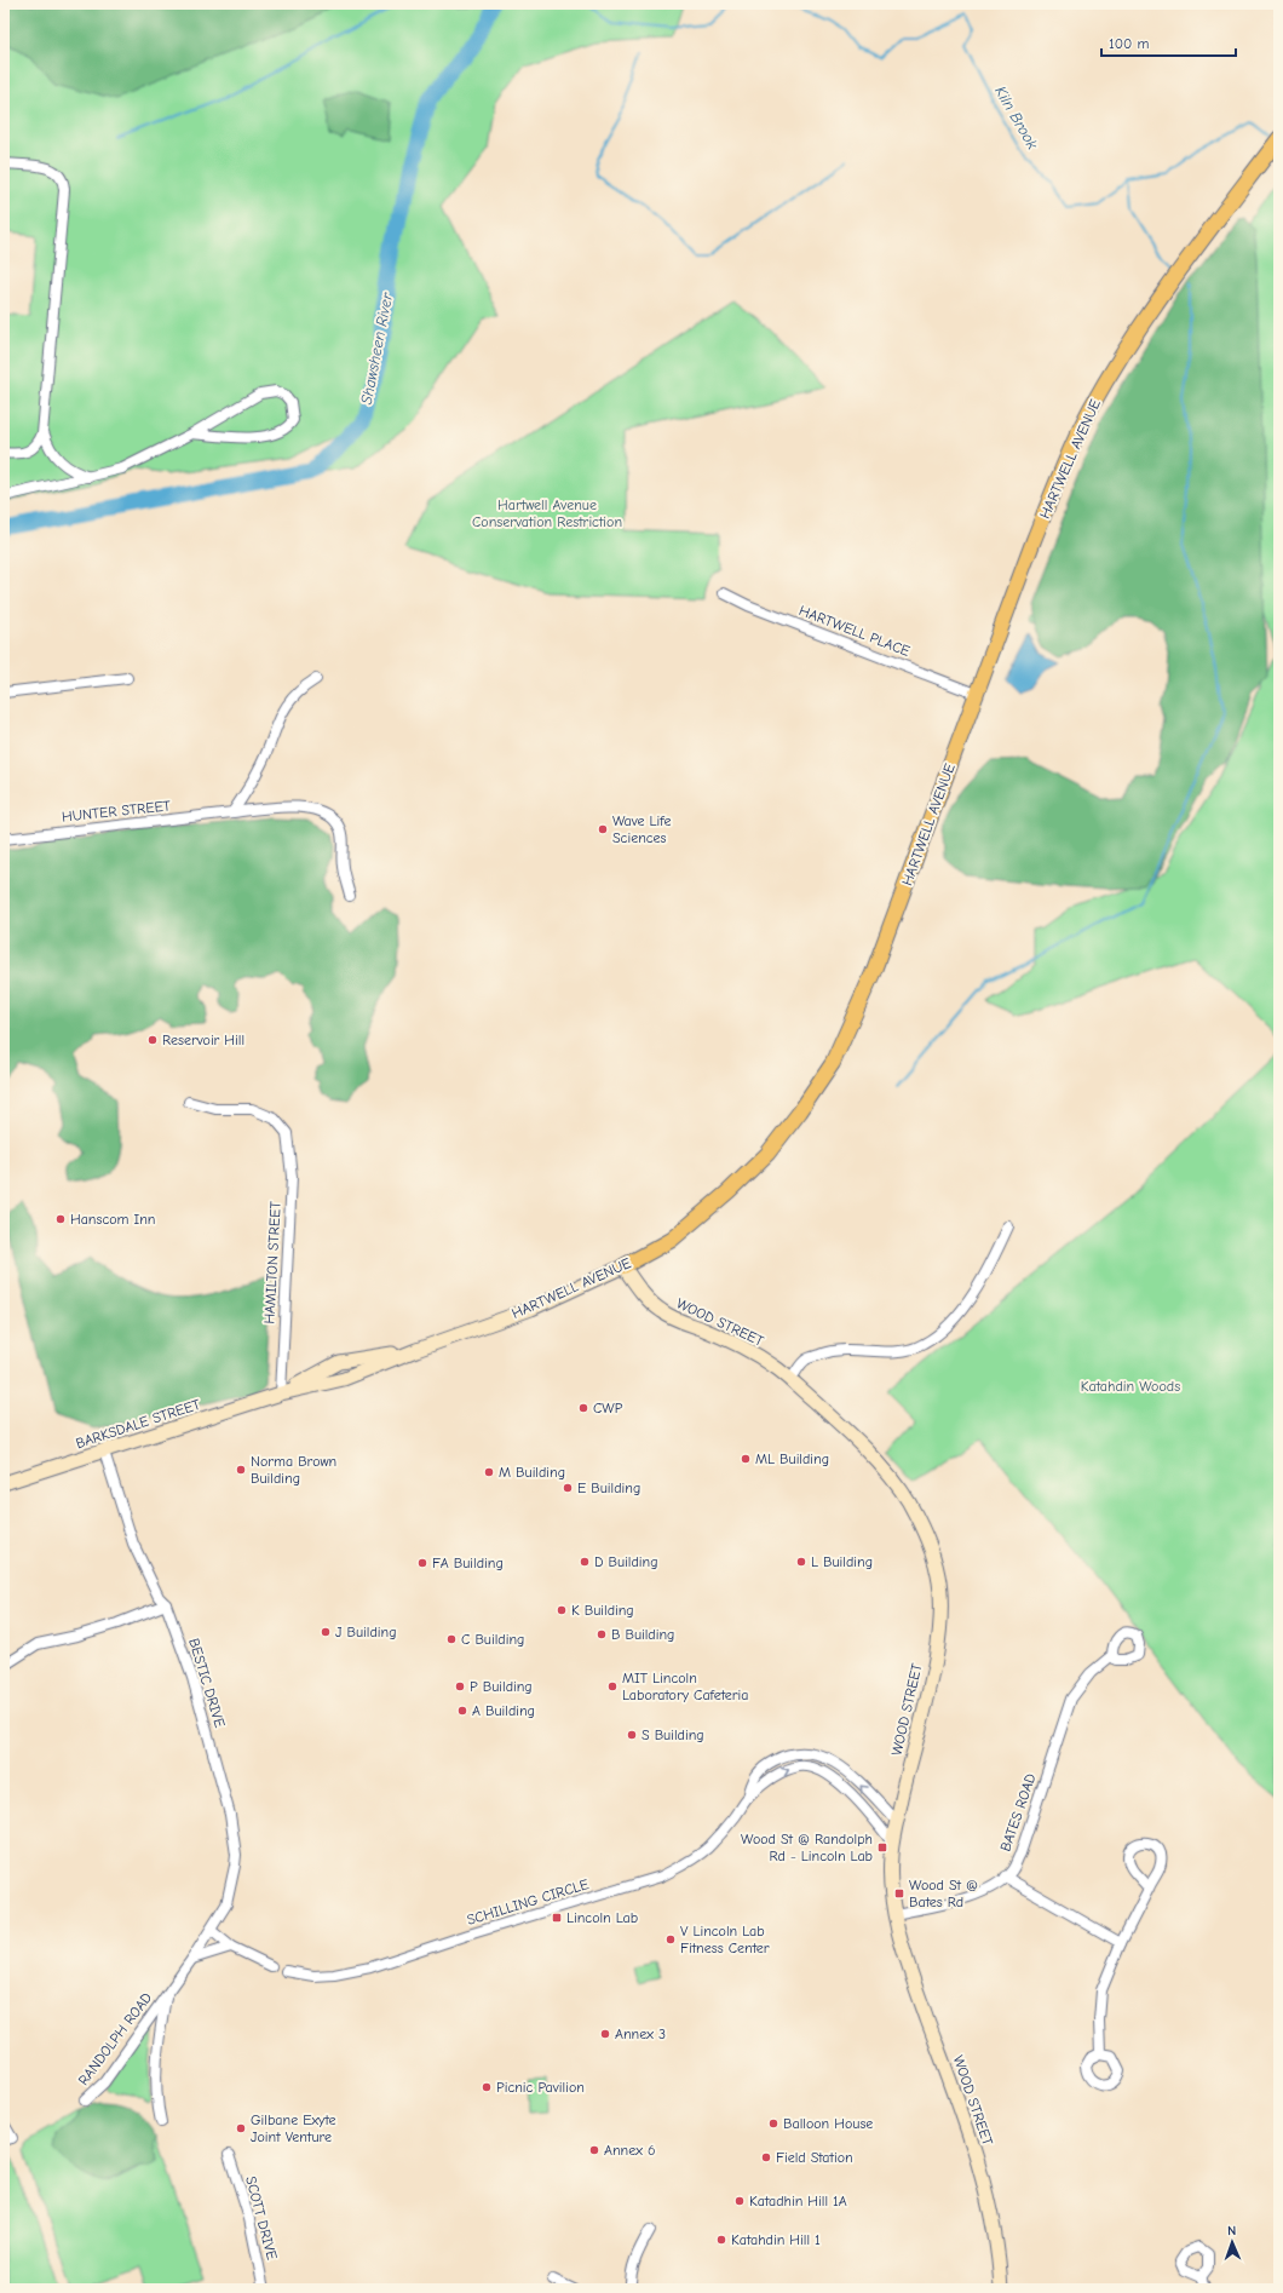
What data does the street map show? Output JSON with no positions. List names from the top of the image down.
{
  "streets": {
    "main road": ["HARTWELL AVENUE"],
    "street": [
      "HARTWELL PLACE",
      "HUNTER STREET",
      "HAMILTON STREET",
      "WOOD STREET",
      "BARKSDALE STREET",
      "BESTIC DRIVE",
      "BATES ROAD",
      "SCHILLING CIRCLE",
      "RANDOLPH ROAD",
      "SCOTT DRIVE"
    ]
  },
  "crossings": [
    ["HARTWELL AVENUE", "HARTWELL PLACE"],
    ["HARTWELL AVENUE", "WOOD STREET"],
    ["HARTWELL AVENUE", "BARKSDALE STREET"],
    ["HAMILTON STREET", "BARKSDALE STREET"],
    ["WOOD STREET", "BATES ROAD"],
    ["WOOD STREET", "SCHILLING CIRCLE"],
    ["BARKSDALE STREET", "BESTIC DRIVE"],
    ["BESTIC DRIVE", "RANDOLPH ROAD"]
  ],
  "water": ["Kiln Brook", "Shawsheen River"],
  "parks": ["Hartwell Avenue Conservation Restriction", "Katahdin Woods"],
  "places": {
    "other": [
      "Wave Life Sciences",
      "Reservoir Hill",
      "Hanscom Inn",
      "CWP",
      "ML Building",
      "Norma Brown Building",
      "M Building",
      "E Building",
      "D Building",
      "L Building",
      "FA Building",
      "K Building",
      "J Building",
      "B Building",
      "C Building",
      "P Building",
      "MIT Lincoln Laboratory Cafeteria",
      "A Building",
      "S Building",
      "V Lincoln Lab Fitness Center",
      "Annex 3",
      "Picnic Pavilion",
      "Balloon House",
      "Gilbane Exyte Joint Venture",
      "Annex 6",
      "Field Station",
      "Katadhin Hill 1A",
      "Katahdin Hill 1"
    ],
    "transit": ["Wood St @ Randolph Rd - Lincoln Lab", "Wood St @ Bates Rd", "Lincoln Lab"]
  },
  "scale_bar": "100 m",
  "north": "top"
}
